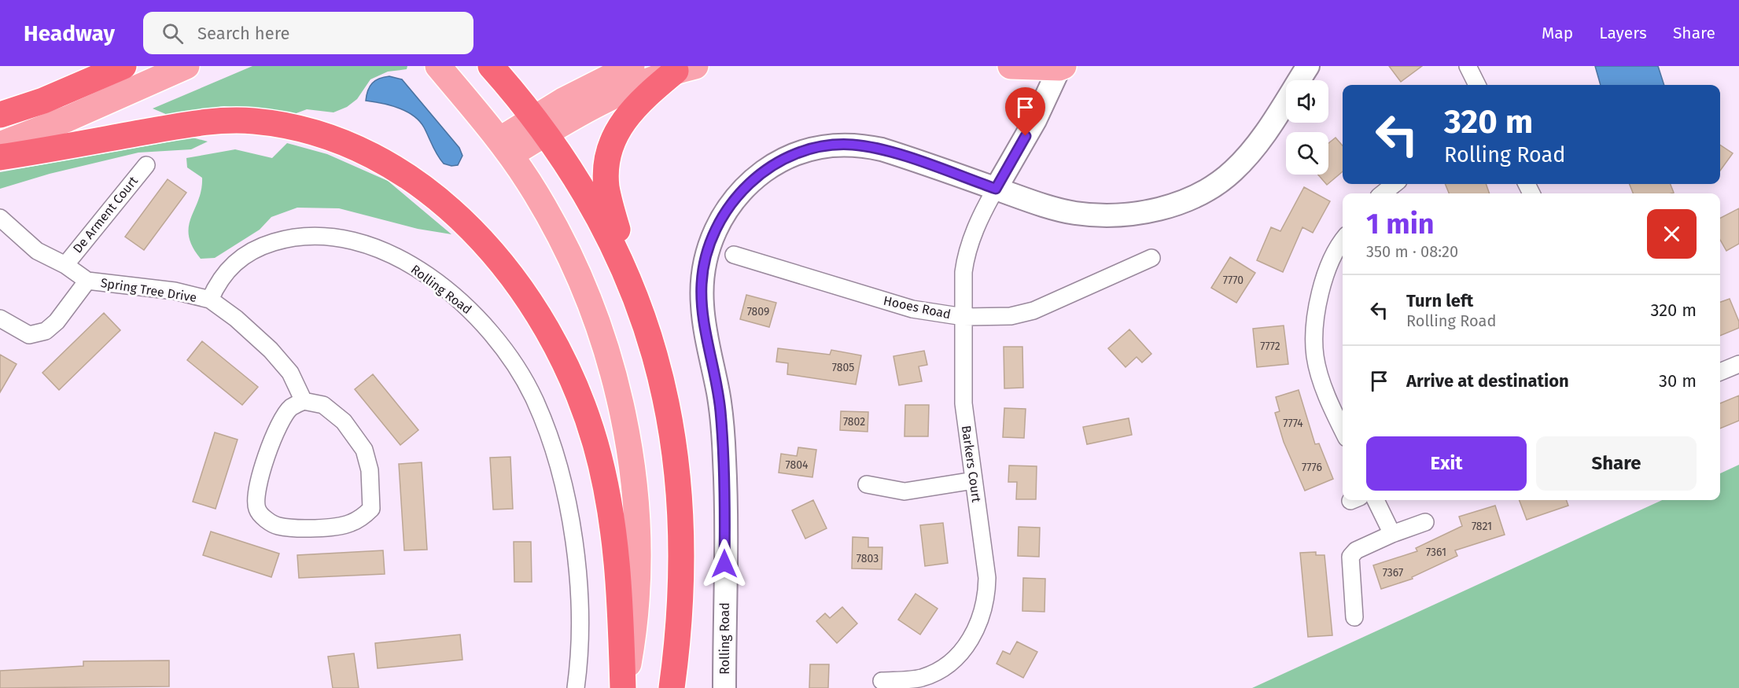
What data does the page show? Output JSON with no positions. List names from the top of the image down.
{
  "streets": {
    "street": [
      "De Arment Court",
      "Rolling Road",
      "Spring Tree Drive",
      "Hooes Road",
      "Barkers Court"
    ]
  },
  "crossings": [
    ["De Arment Court", "Spring Tree Drive"],
    ["Rolling Road", "Spring Tree Drive"],
    ["Rolling Road", "Barkers Court"],
    ["Hooes Road", "Barkers Court"]
  ],
  "house_numbers": [
    "7770",
    "7809",
    "7772",
    "7805",
    "7802",
    "7774",
    "7804",
    "7776",
    "7821",
    "7361",
    "7803",
    "7367"
  ],
  "page": {
    "header": "Headway",
    "search": "Search here",
    "nav": ["Map", "Layers", "Share"],
    "turn": ["320 m", "Rolling Road"],
    "heading": ["1 min", "350 m · 08:20"],
    "list": [
      {
        "name": "Turn left",
        "note": "Rolling Road",
        "value": "320 m"
      },
      {
        "name": "Arrive at destination",
        "value": "30 m"
      }
    ],
    "buttons": ["Exit", "Share"]
  }
}
